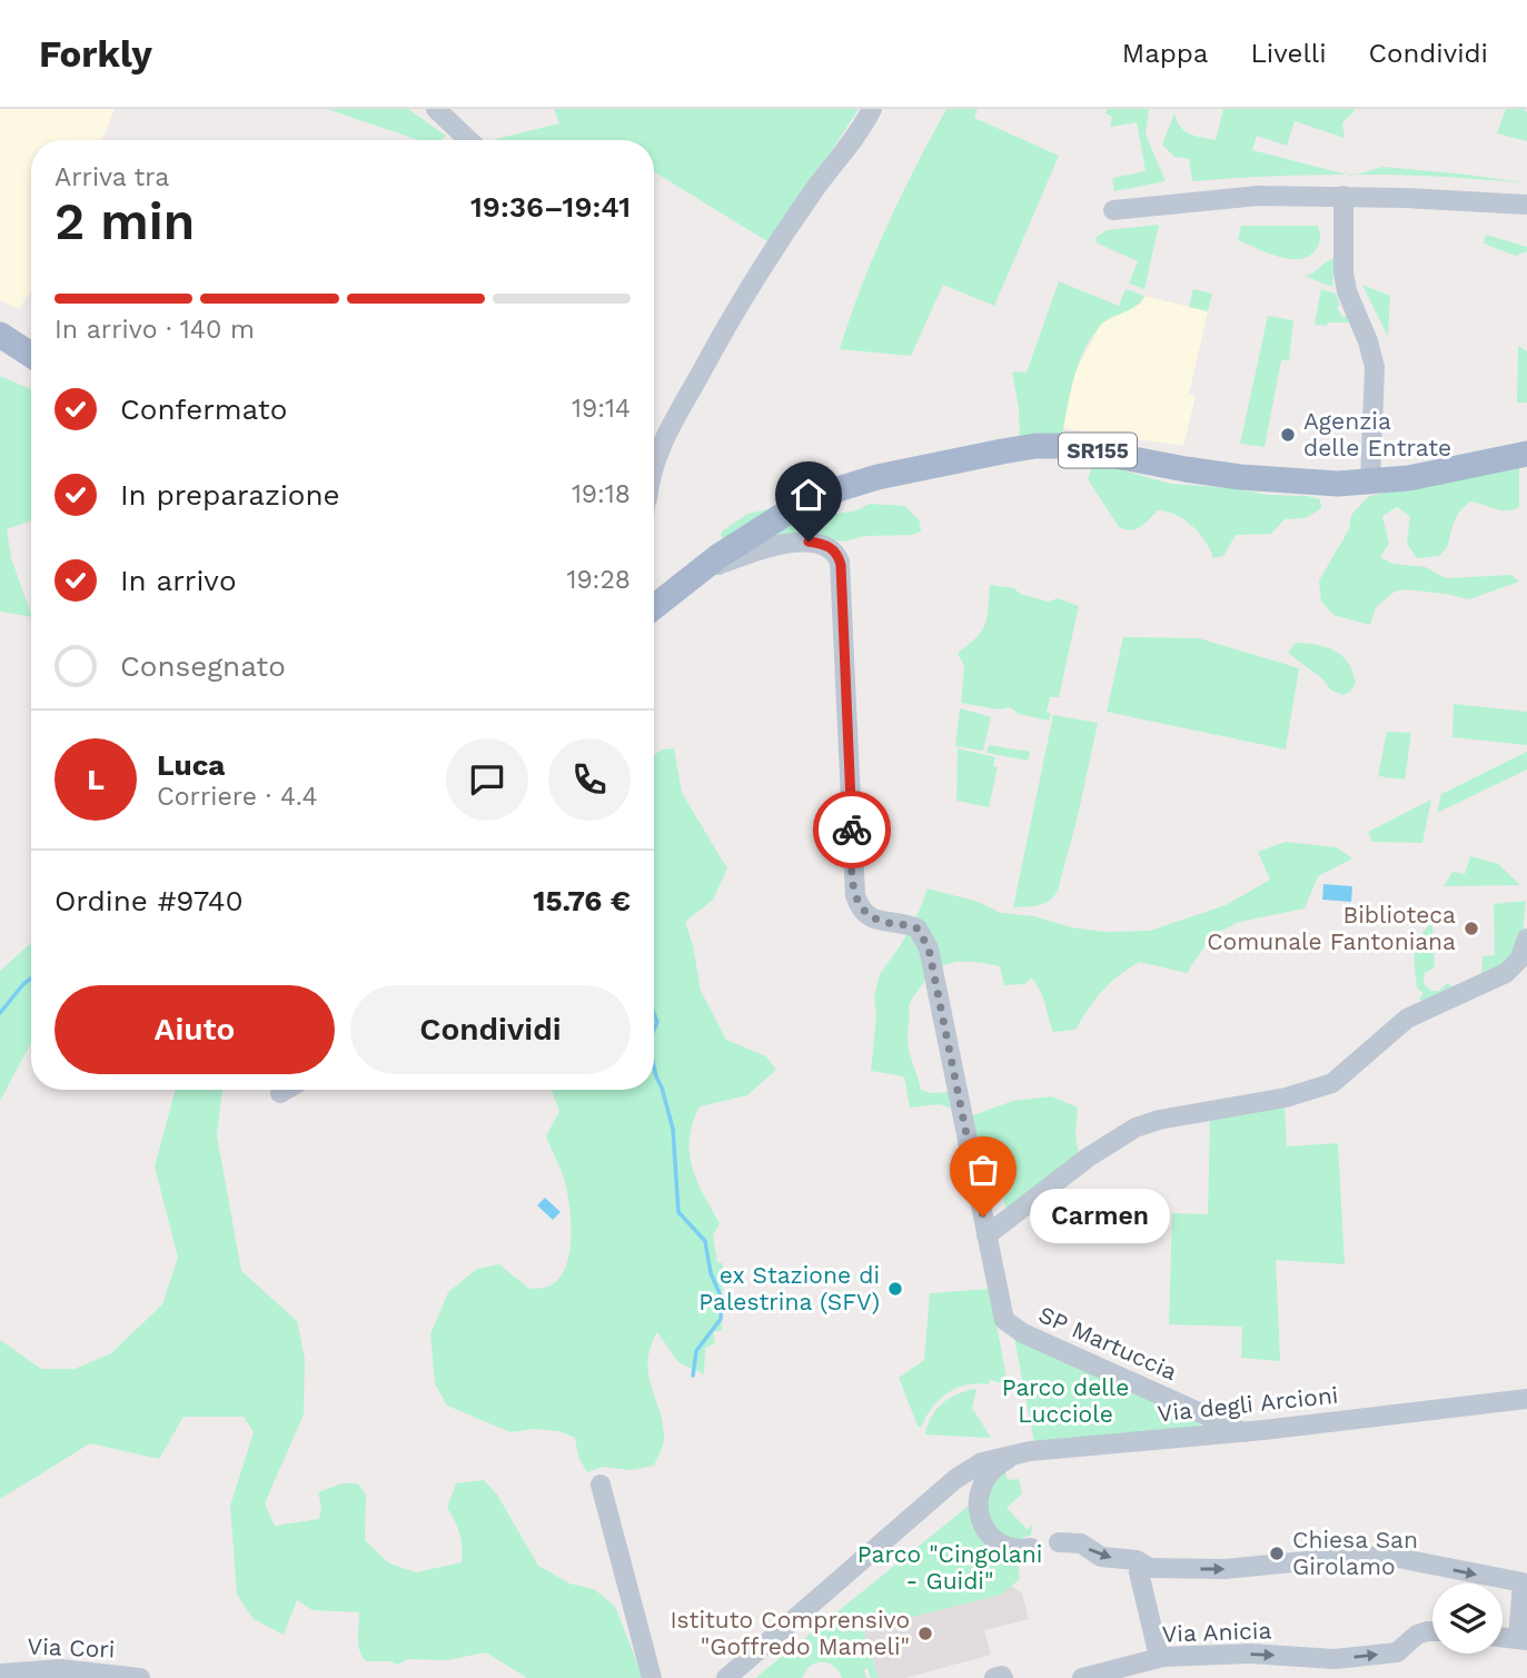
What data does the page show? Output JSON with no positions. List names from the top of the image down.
{
  "streets": {
    "main road": ["SR155"],
    "street": [
      "SP Martuccia",
      "Via degli Arcioni",
      "Via Anicia",
      "Via Cori"
    ]
  },
  "crossings": [
    ["SR155", "SP Martuccia"],
    ["SP Martuccia", "Via degli Arcioni"]
  ],
  "one_way": ["Via Anicia"],
  "parks": ["Parco delle Lucciole", "Parco \"Cingolani - Guidi\""],
  "places": [
    "Agenzia delle Entrate",
    "Biblioteca Comunale Fantoniana",
    "Carmen",
    "ex Stazione di Palestrina (SFV)",
    "Chiesa San Girolamo",
    "Istituto Comprensivo \"Goffredo Mameli\""
  ],
  "page": {
    "header": "Forkly",
    "nav": ["Mappa", "Livelli", "Condividi"],
    "heading": ["2 min", "Arriva tra", "19:36–19:41"],
    "panel": [
      "Luca",
      "Corriere · 4.4",
      "Ordine #9740",
      "15.76 €"
    ],
    "bar": "In arrivo · 140 m",
    "list": [
      ["Confermato", "19:14"],
      ["In preparazione", "19:18"],
      ["In arrivo", "19:28"],
      "Consegnato"
    ],
    "round": "L",
    "buttons": ["Aiuto", "Condividi"],
    "bubble": "Carmen"
  }
}
